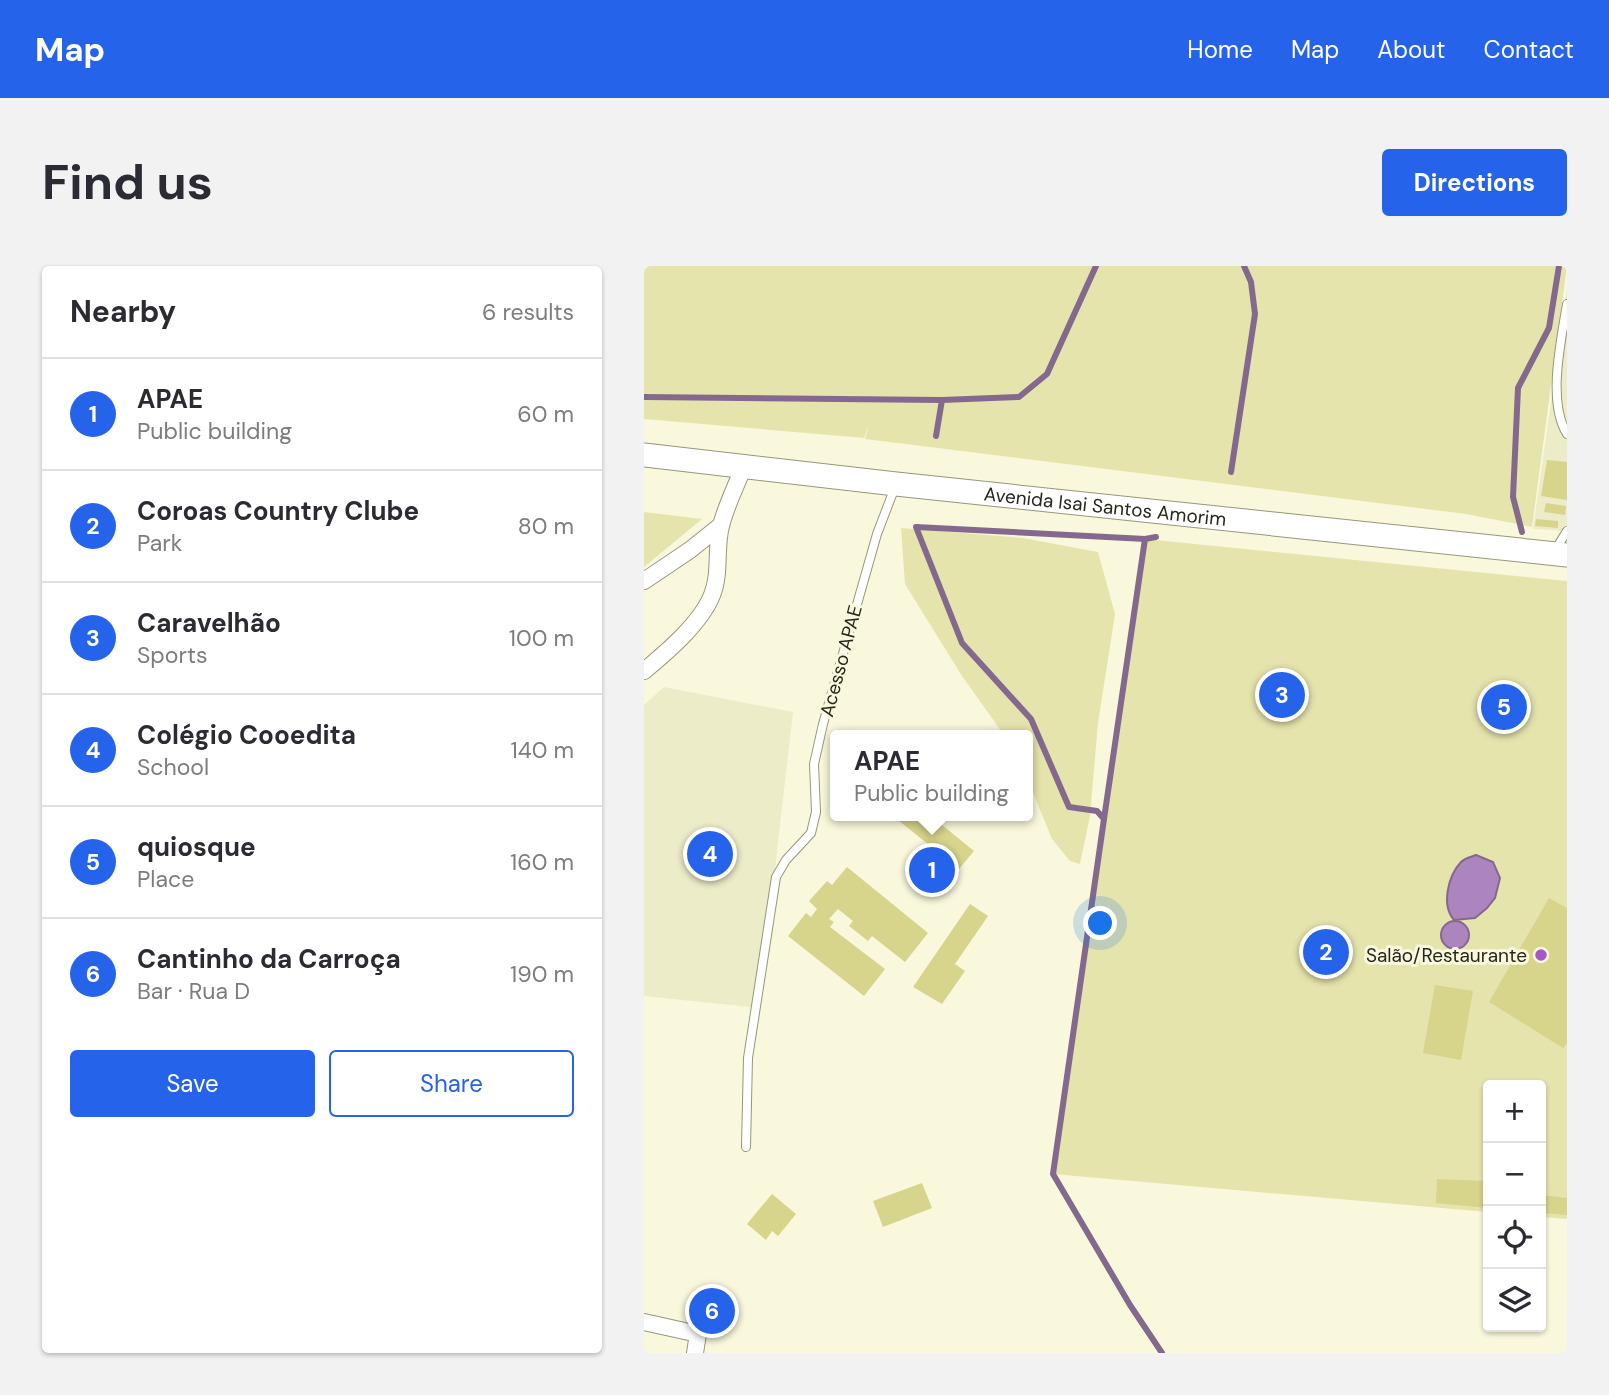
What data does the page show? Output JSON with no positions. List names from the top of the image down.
{
  "streets": {
    "main road": ["Avenida Isai Santos Amorim"],
    "lane": ["Acesso APAE"]
  },
  "crossings": [
    ["Avenida Isai Santos Amorim", "Acesso APAE"]
  ],
  "places": ["Salão/Restaurante"],
  "page": {
    "header": "Map",
    "nav": [
      "Home",
      "Map",
      "About",
      "Contact"
    ],
    "buttons": [
      "Directions",
      ["Save", "Share"]
    ],
    "title": "Find us",
    "heading": ["Nearby", "6 results"],
    "list": [
      {
        "mark": "1",
        "name": "APAE",
        "note": "Public building",
        "value": "60 m"
      },
      {
        "mark": "2",
        "name": "Coroas Country Clube",
        "note": "Park",
        "value": "80 m"
      },
      {
        "mark": "3",
        "name": "Caravelhão",
        "note": "Sports",
        "value": "100 m"
      },
      {
        "mark": "4",
        "name": "Colégio Cooedita",
        "note": "School",
        "value": "140 m"
      },
      {
        "mark": "5",
        "name": "quiosque",
        "note": "Place",
        "value": "160 m"
      },
      {
        "mark": "6",
        "name": "Cantinho da Carroça",
        "note": "Bar · Rua D",
        "value": "190 m"
      }
    ],
    "pins": [
      "3",
      "5",
      "4",
      "1",
      "2",
      "6"
    ],
    "popup": ["APAE", "Public building"],
    "map_buttons": ["+", "−"]
  }
}
